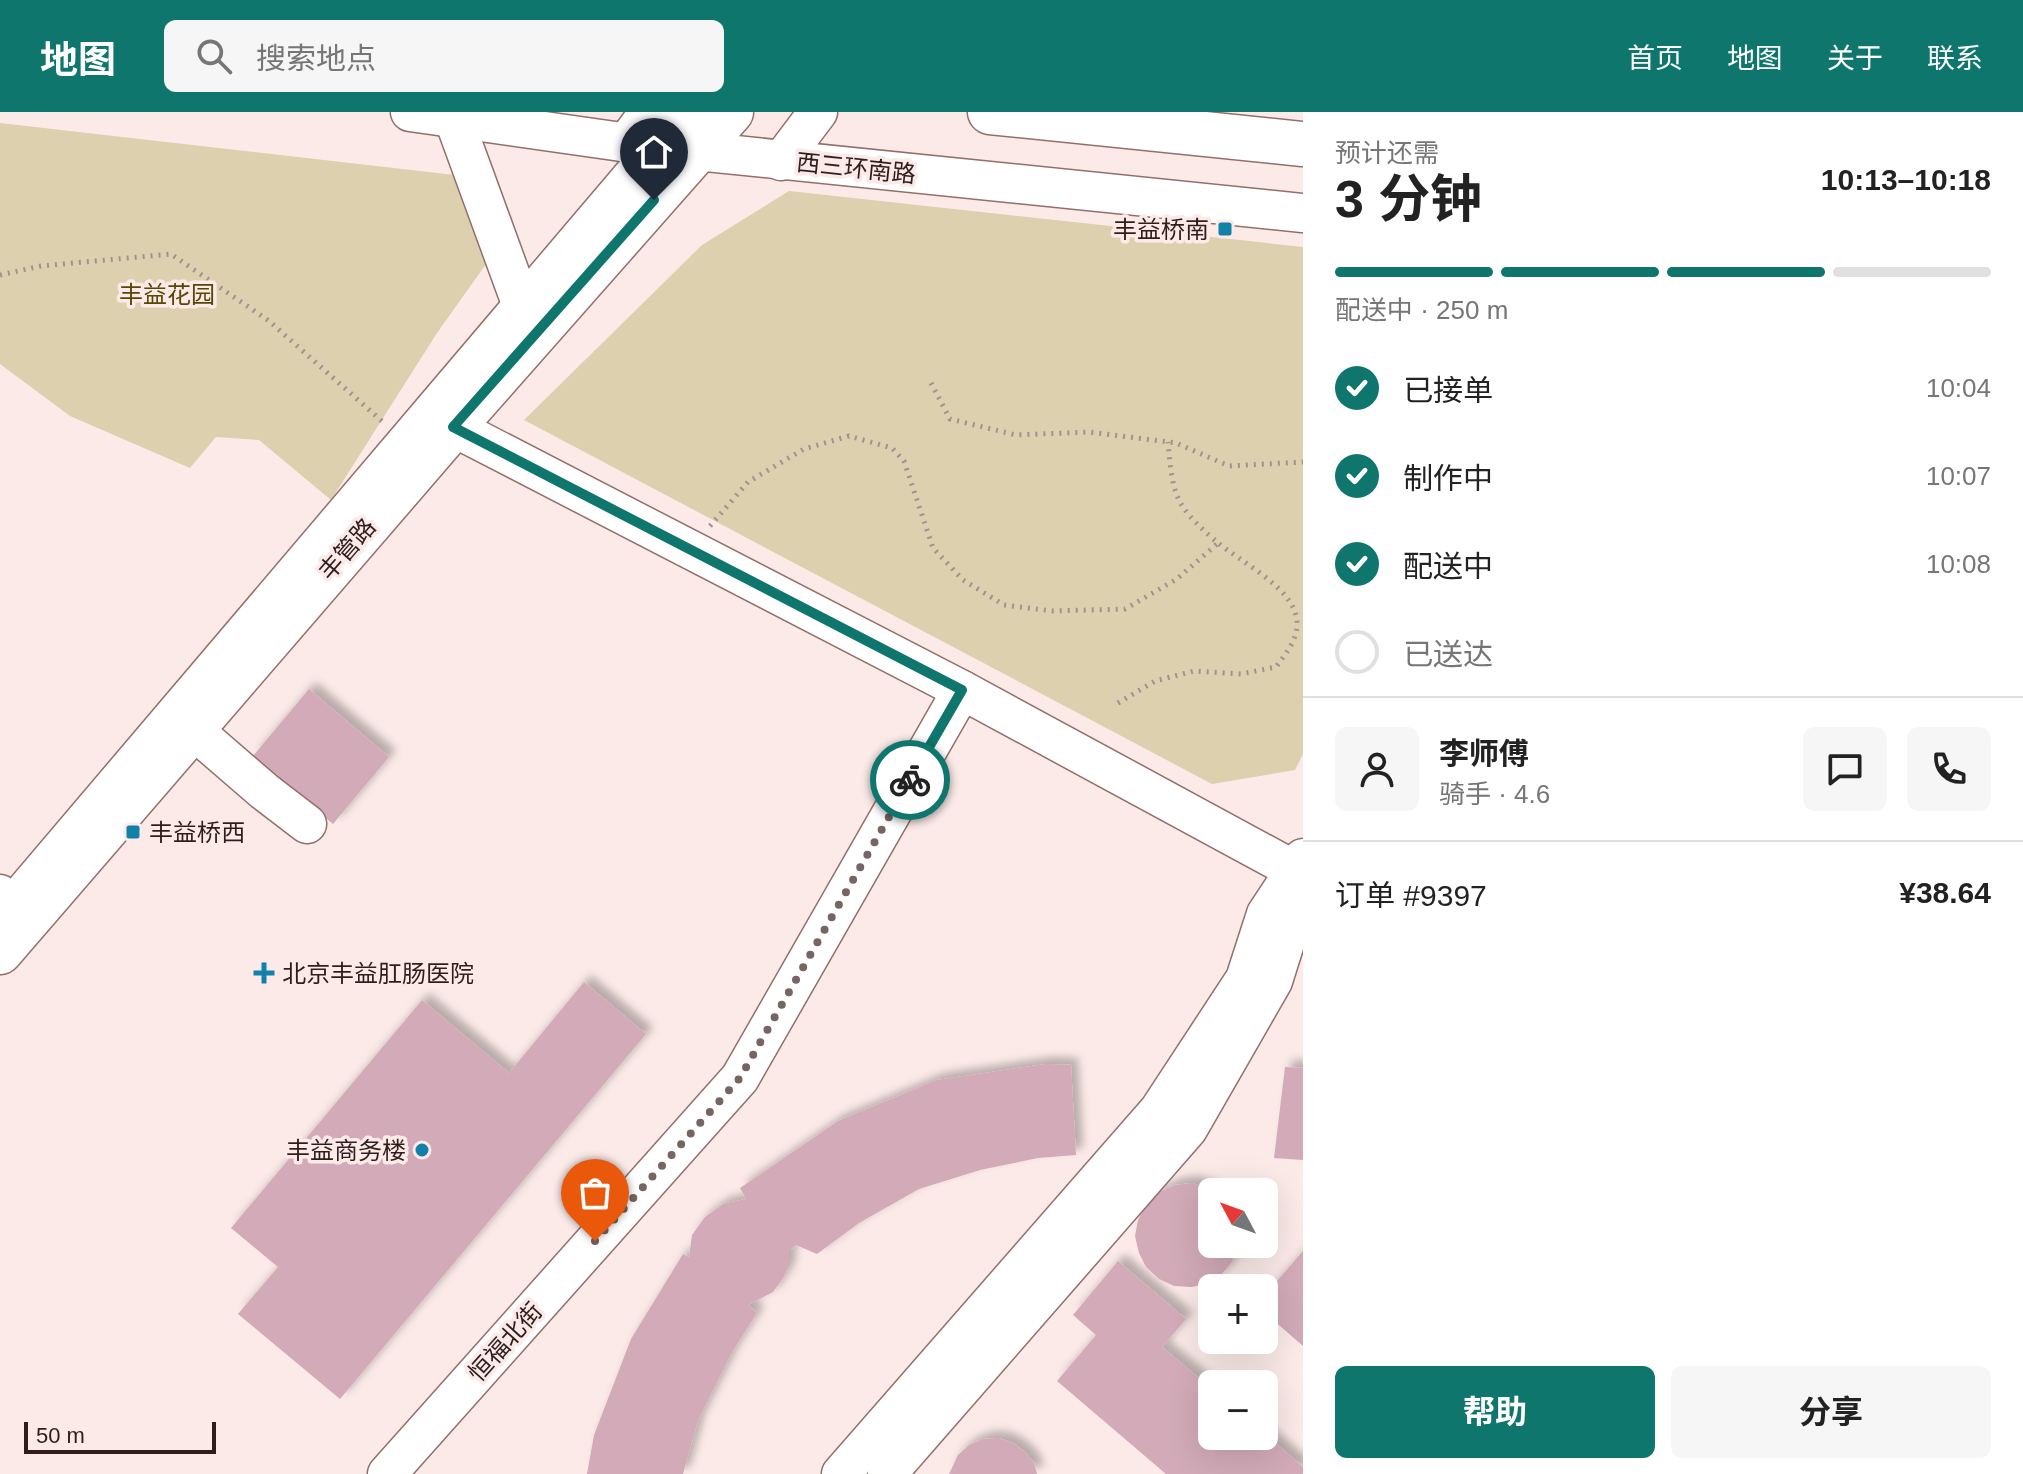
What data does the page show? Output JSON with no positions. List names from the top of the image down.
{
  "streets": {
    "main road": ["丰管路"],
    "street": ["西三环南路", "恒福北街"]
  },
  "crossings": [
    ["西三环南路", "丰管路"]
  ],
  "parks": ["丰益花园"],
  "places": {
    "transit": ["丰益桥南", "丰益桥西"],
    "health": ["北京丰益肛肠医院"],
    "other": ["丰益商务楼"]
  },
  "scale_bar": "50 m",
  "north": "top left",
  "page": {
    "header": "地图",
    "search": "搜索地点",
    "nav": [
      "首页",
      "地图",
      "关于",
      "联系"
    ],
    "heading": ["3 分钟", "预计还需", "10:13–10:18"],
    "panel": [
      "李师傅",
      "骑手 · 4.6",
      "订单 #9397",
      "¥38.64"
    ],
    "bar": "配送中 · 250 m",
    "list": [
      ["已接单", "10:04"],
      ["制作中", "10:07"],
      ["配送中", "10:08"],
      "已送达"
    ],
    "map_buttons": ["+", "−"],
    "buttons": ["帮助", "分享"],
    "scale": "50 m"
  }
}
